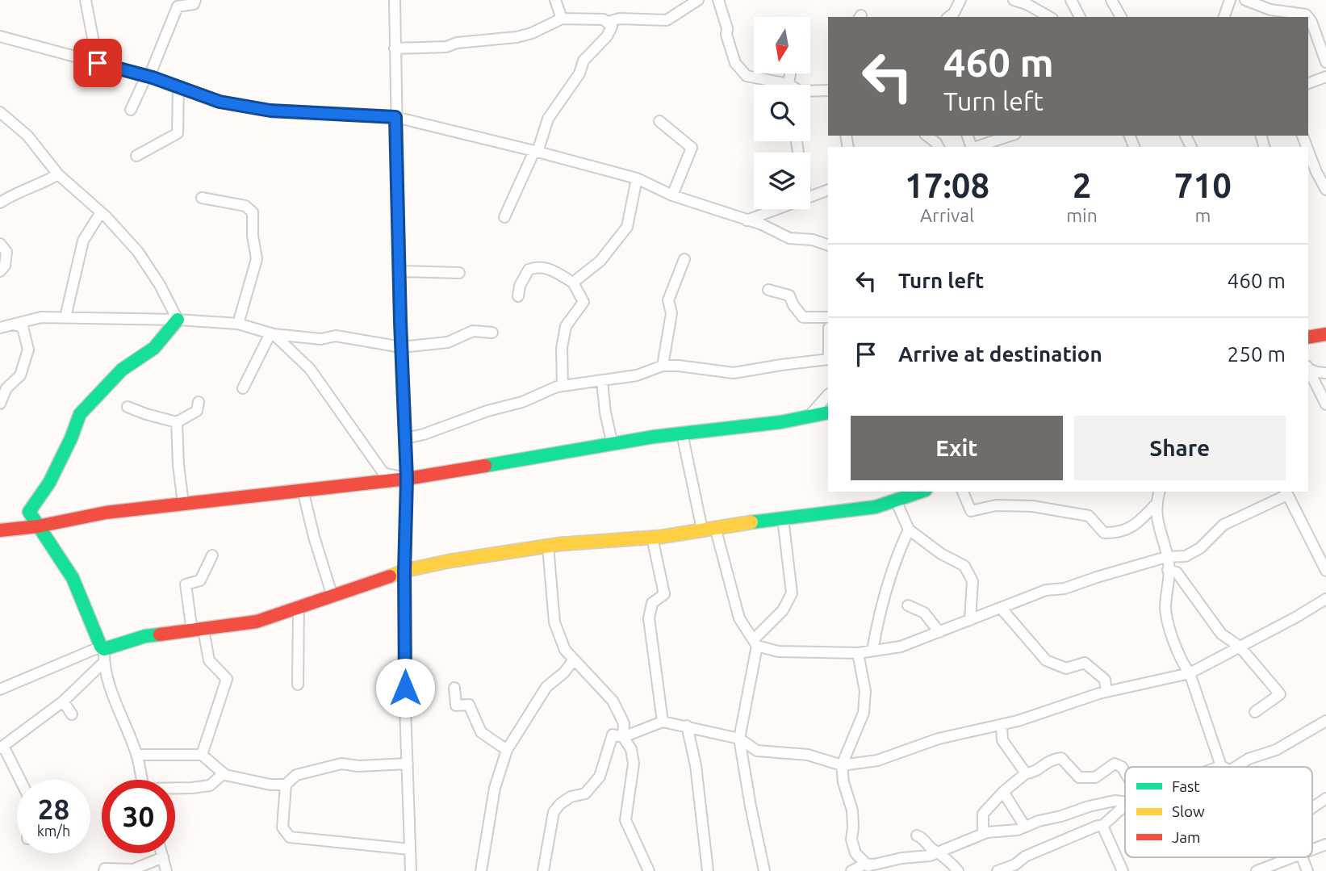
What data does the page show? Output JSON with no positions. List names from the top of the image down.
{
  "legend": ["Fast", "Slow", "Jam"],
  "north": "bottom",
  "page": {
    "turn": ["460 m", "Turn left"],
    "eta": [
      "17:08",
      "Arrival",
      "2",
      "min",
      "710",
      "m"
    ],
    "list": [
      {
        "name": "Turn left",
        "value": "460 m"
      },
      {
        "name": "Arrive at destination",
        "value": "250 m"
      }
    ],
    "buttons": ["Exit", "Share"],
    "speed": "28 km/h",
    "limit": "30"
  }
}
